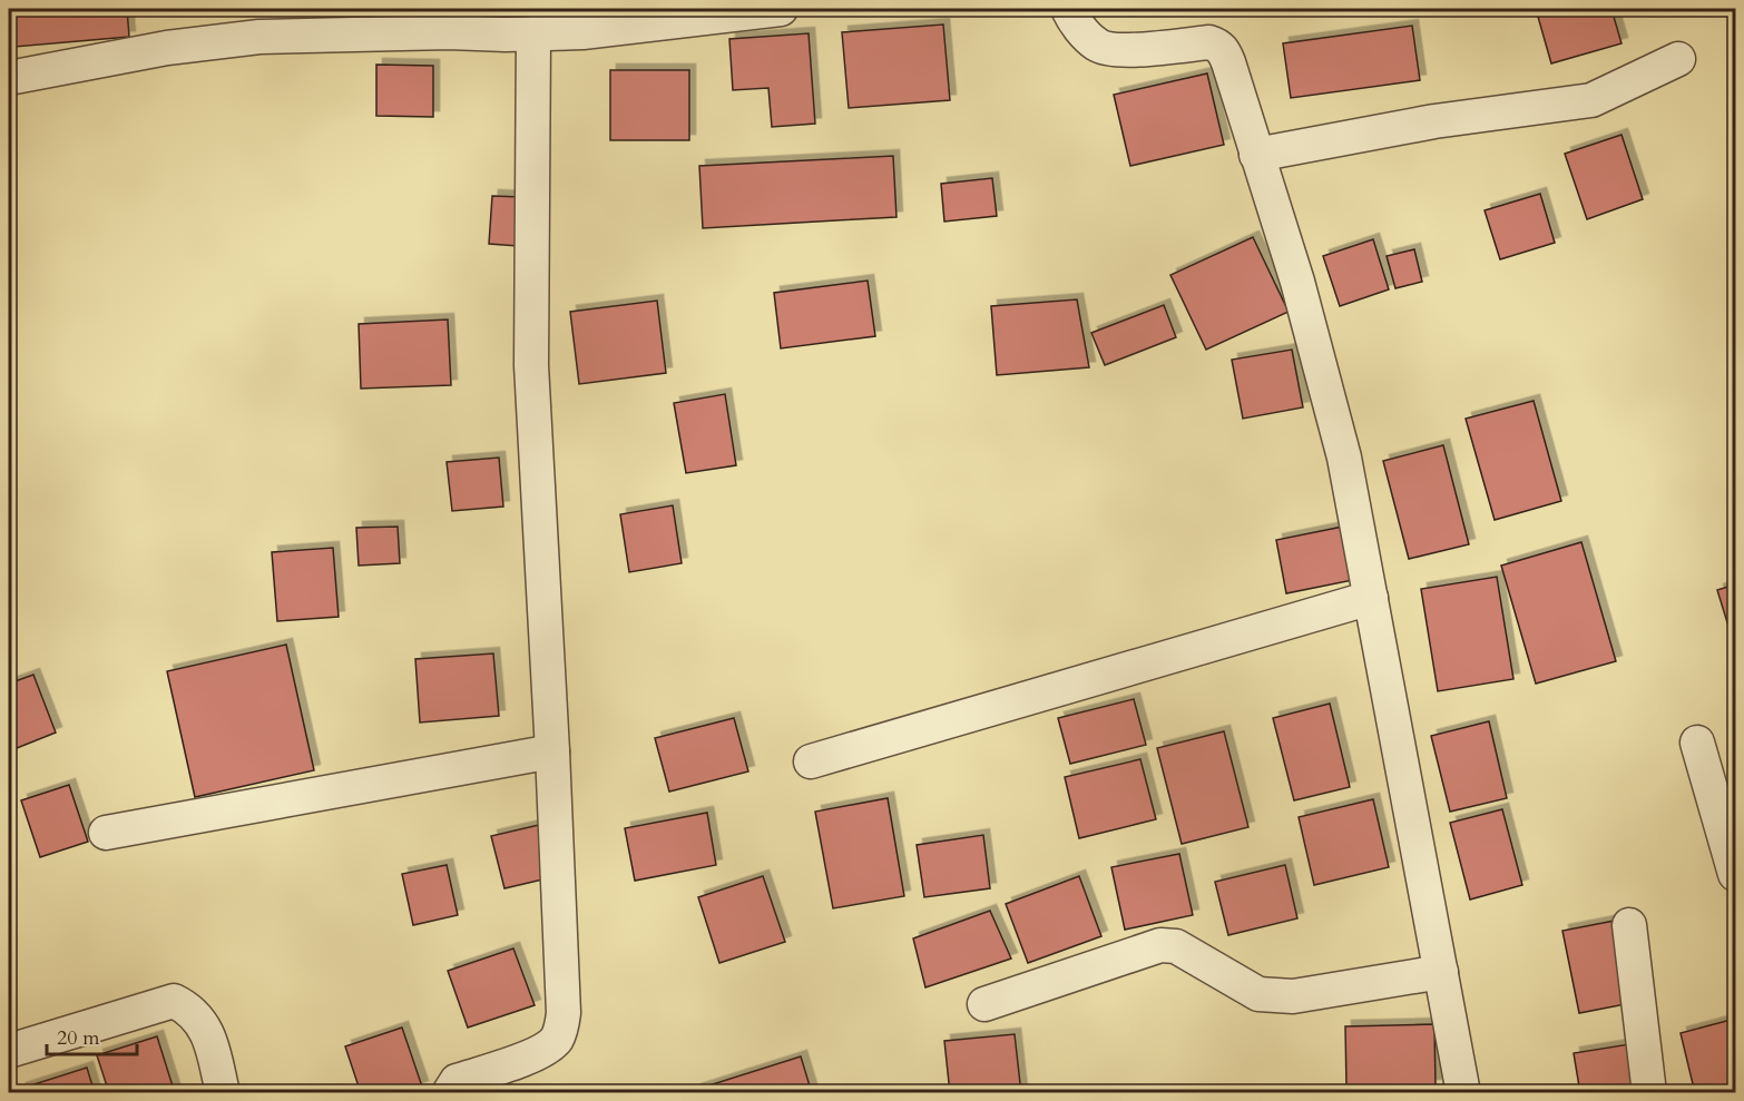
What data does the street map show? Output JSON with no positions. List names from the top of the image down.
{
  "scale_bar": "20 m"
}
